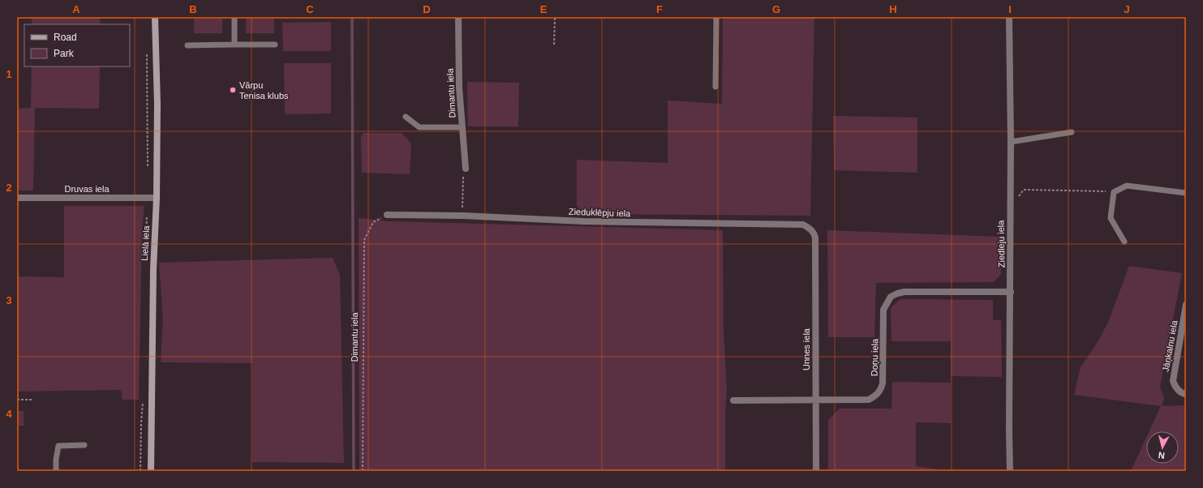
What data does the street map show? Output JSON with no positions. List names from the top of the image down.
{
  "streets": {
    "street": [
      "Dimantu iela",
      "Druvas iela",
      "Zieduklēpju iela",
      "Lielā iela",
      "Ziedleju iela",
      "Jāņkalnu iela",
      "Unnes iela",
      "Doņu iela"
    ]
  },
  "crossings": [
    ["Dimantu iela", "Zieduklēpju iela"],
    ["Druvas iela", "Lielā iela"],
    ["Zieduklēpju iela", "Unnes iela"],
    ["Ziedleju iela", "Doņu iela"],
    ["Unnes iela", "Doņu iela"]
  ],
  "places": ["Vārpu Tenisa klubs"],
  "legend": ["Road", "Park"],
  "north": "bottom",
  "grid": {
    "columns": [
      "A",
      "B",
      "C",
      "D",
      "E",
      "F",
      "G",
      "H",
      "I",
      "J"
    ],
    "rows": [
      "1",
      "2",
      "3",
      "4"
    ]
  }
}
